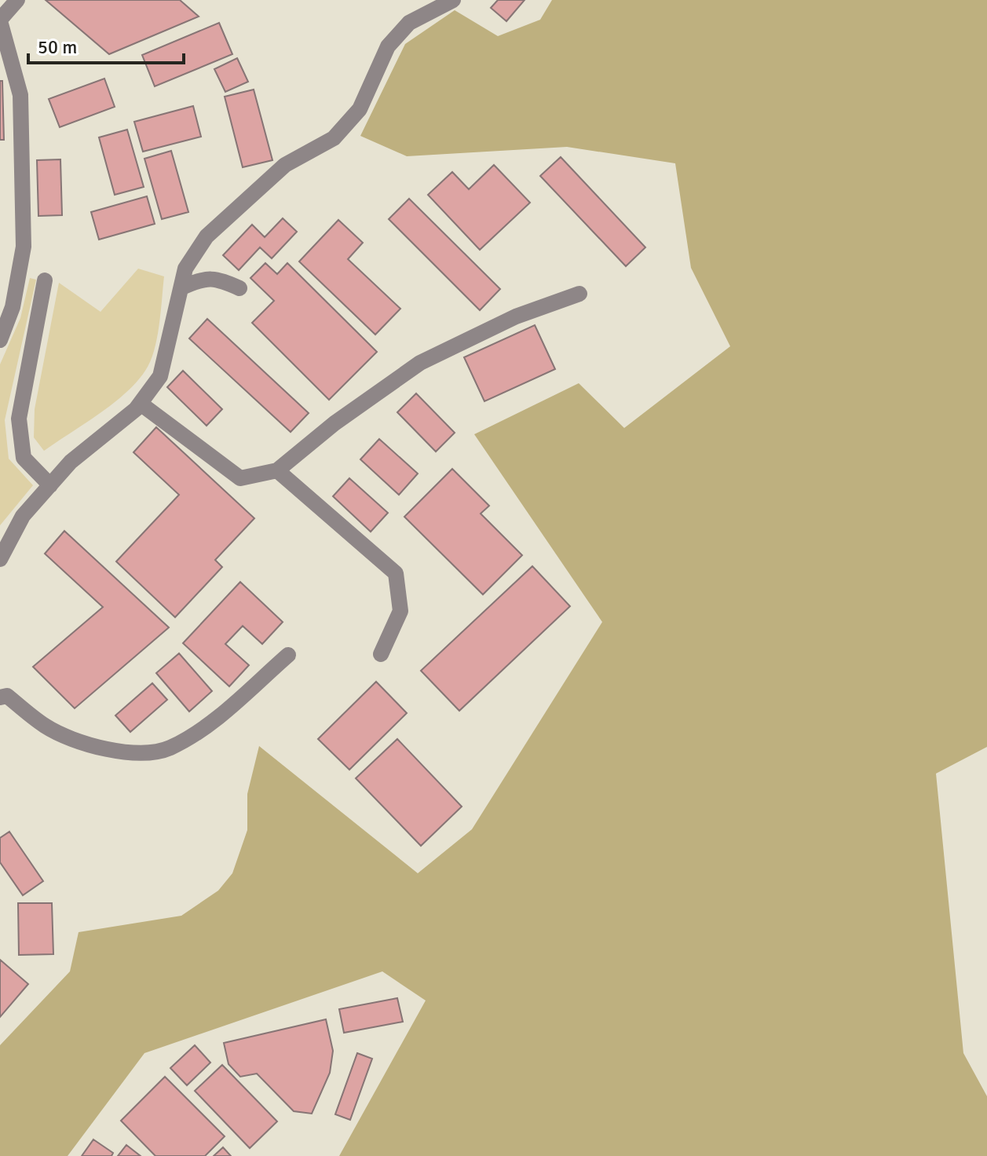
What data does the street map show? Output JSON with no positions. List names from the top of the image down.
{
  "scale_bar": "50 m"
}
